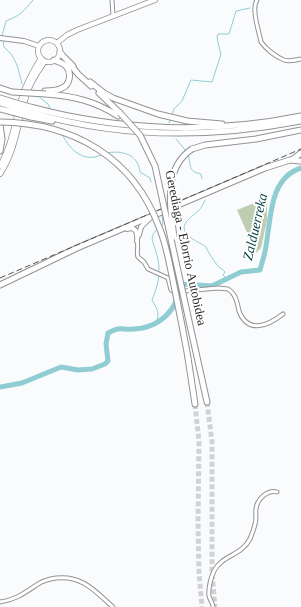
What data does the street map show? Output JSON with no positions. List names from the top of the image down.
{
  "streets": {
    "highway": ["Gerediaga - Elorrio Autobidea"]
  },
  "water": ["Zalduerreka"]
}
